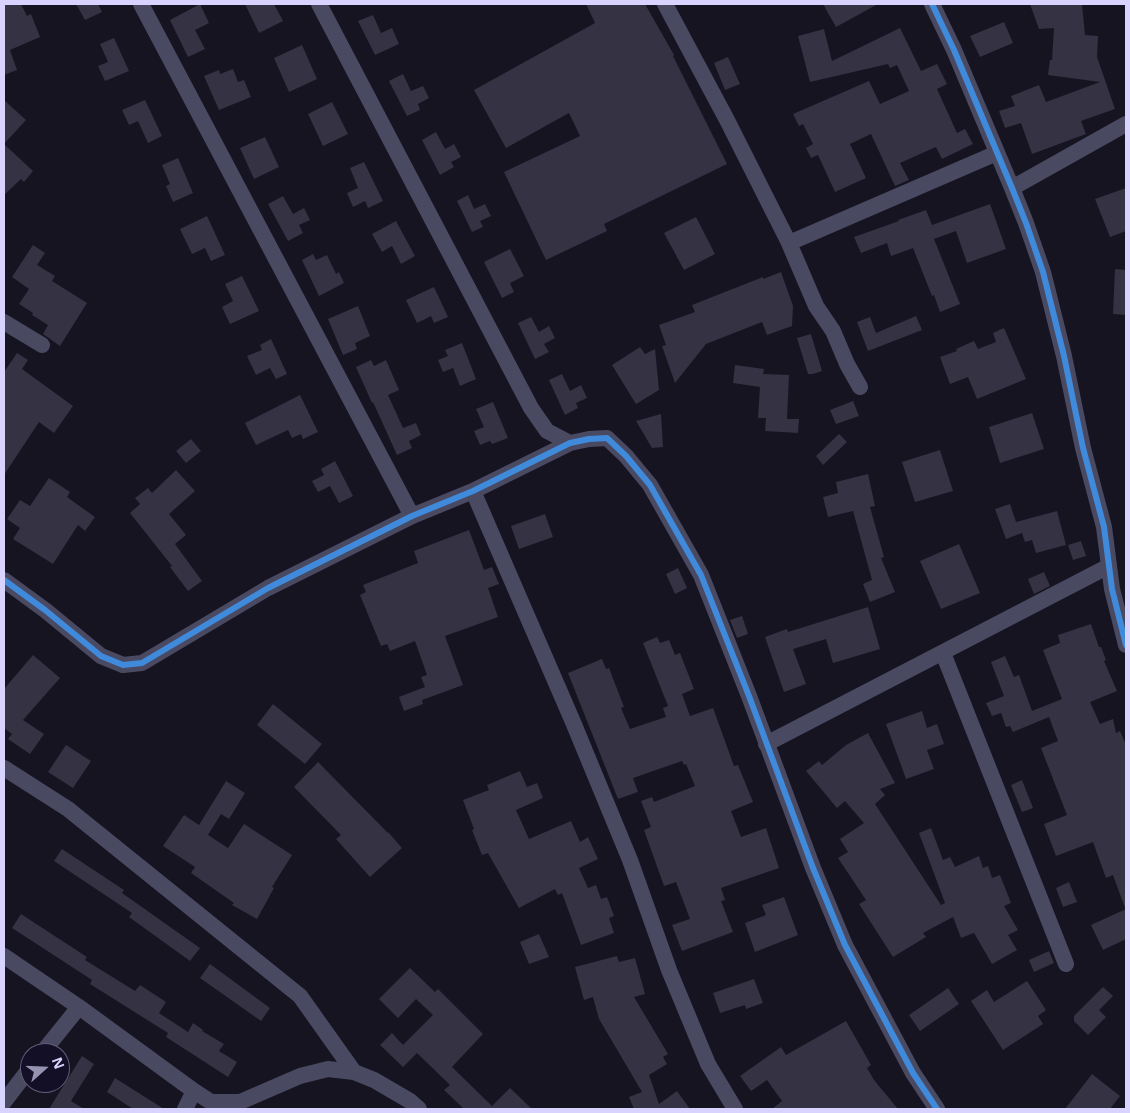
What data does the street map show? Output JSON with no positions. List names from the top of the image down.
{
  "north": "right"
}
